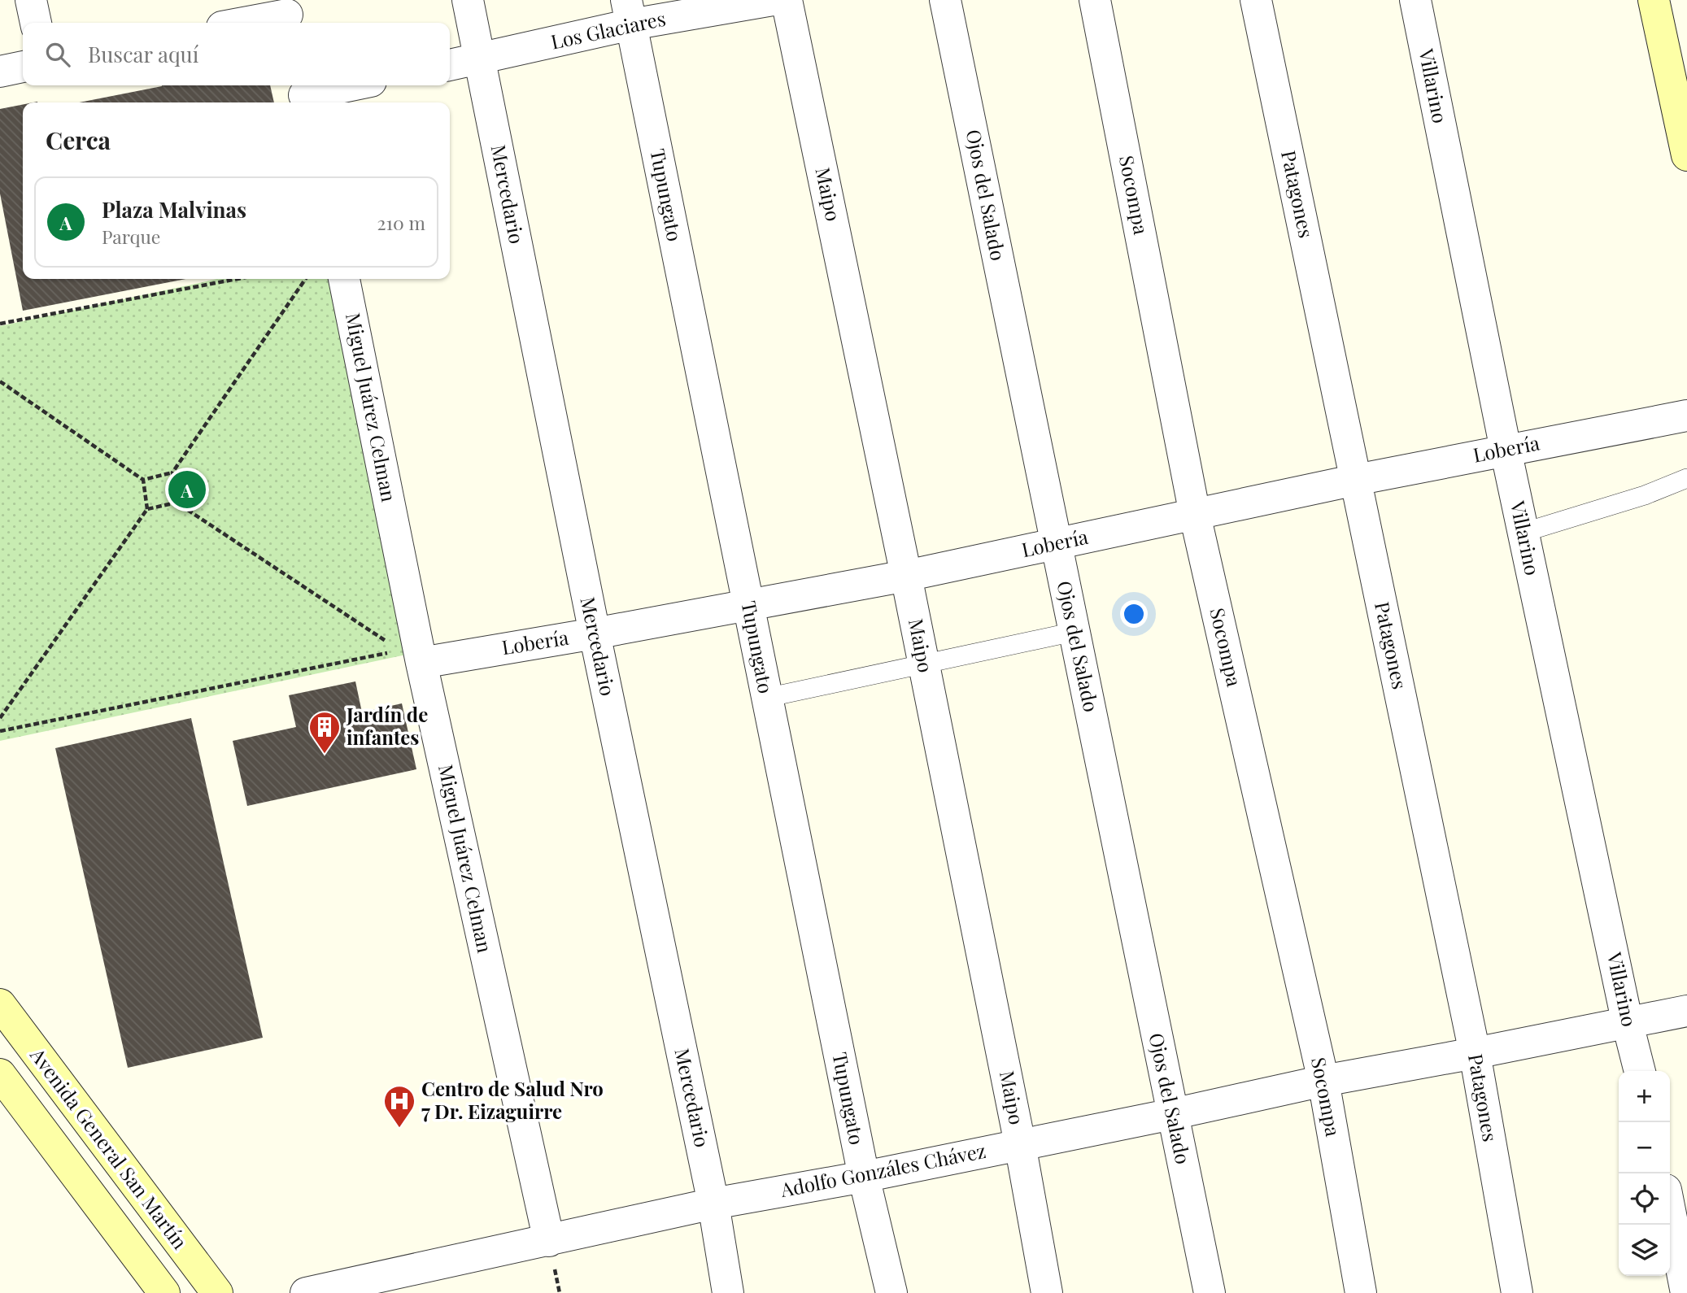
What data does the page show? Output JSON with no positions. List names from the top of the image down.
{
  "streets": {
    "street": [
      "Los Glaciares",
      "Villarino",
      "Mercedario",
      "Maipo",
      "Patagones",
      "Tupungato",
      "Ojos del Salado",
      "Socompa",
      "Miguel Juárez Celman",
      "Lobería",
      "Avenida General San Martín",
      "Adolfo Gonzáles Chávez"
    ]
  },
  "crossings": [
    ["Los Glaciares", "Mercedario"],
    ["Los Glaciares", "Tupungato"],
    ["Villarino", "Lobería"],
    ["Villarino", "Adolfo Gonzáles Chávez"],
    ["Mercedario", "Lobería"],
    ["Mercedario", "Adolfo Gonzáles Chávez"],
    ["Maipo", "Lobería"],
    ["Maipo", "Adolfo Gonzáles Chávez"],
    ["Patagones", "Lobería"],
    ["Patagones", "Adolfo Gonzáles Chávez"],
    ["Tupungato", "Lobería"],
    ["Tupungato", "Adolfo Gonzáles Chávez"],
    ["Ojos del Salado", "Lobería"],
    ["Ojos del Salado", "Adolfo Gonzáles Chávez"],
    ["Socompa", "Lobería"],
    ["Socompa", "Adolfo Gonzáles Chávez"],
    ["Miguel Juárez Celman", "Lobería"],
    ["Miguel Juárez Celman", "Adolfo Gonzáles Chávez"]
  ],
  "places": {
    "building": ["Jardín de infantes"],
    "hospital": ["Centro de Salud Nro 7 Dr. Eizaguirre"]
  },
  "page": {
    "search": "Buscar aquí",
    "heading": "Cerca",
    "list": [
      {
        "mark": "A",
        "name": "Plaza Malvinas",
        "note": "Parque",
        "value": "210 m"
      }
    ],
    "pins": "A",
    "map_buttons": ["+", "−"]
  }
}
